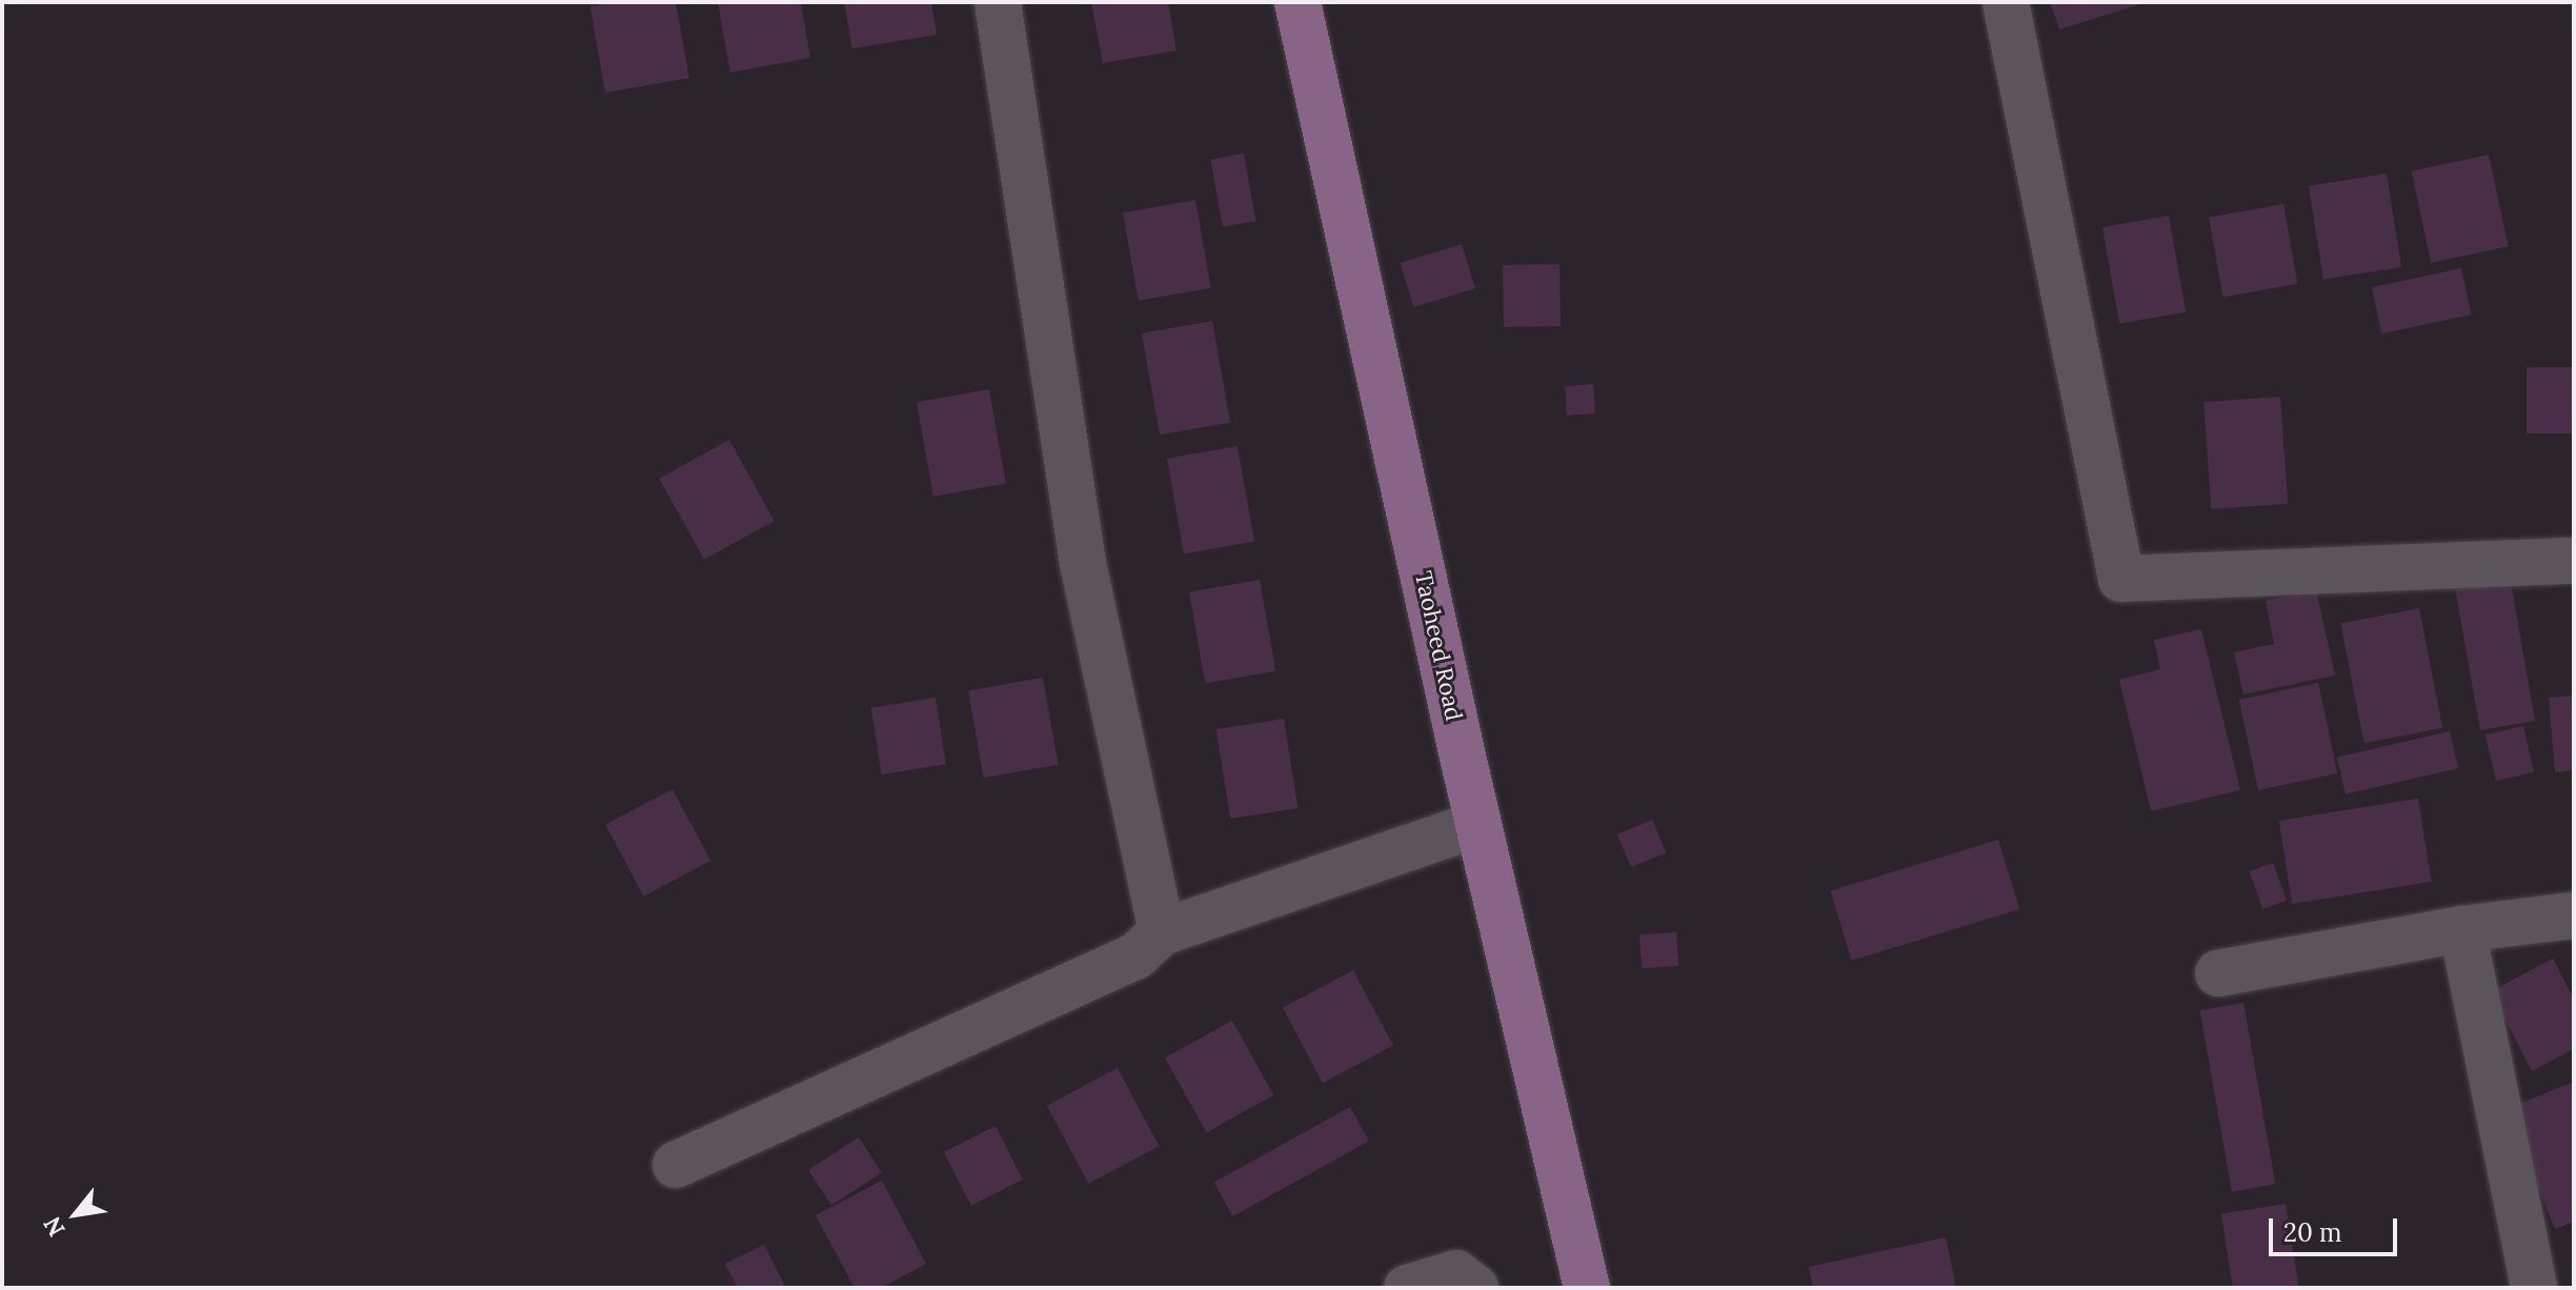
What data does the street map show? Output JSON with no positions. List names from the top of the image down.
{
  "streets": {
    "main road": ["Taoheed Road"]
  },
  "scale_bar": "20 m",
  "north": "bottom left"
}
